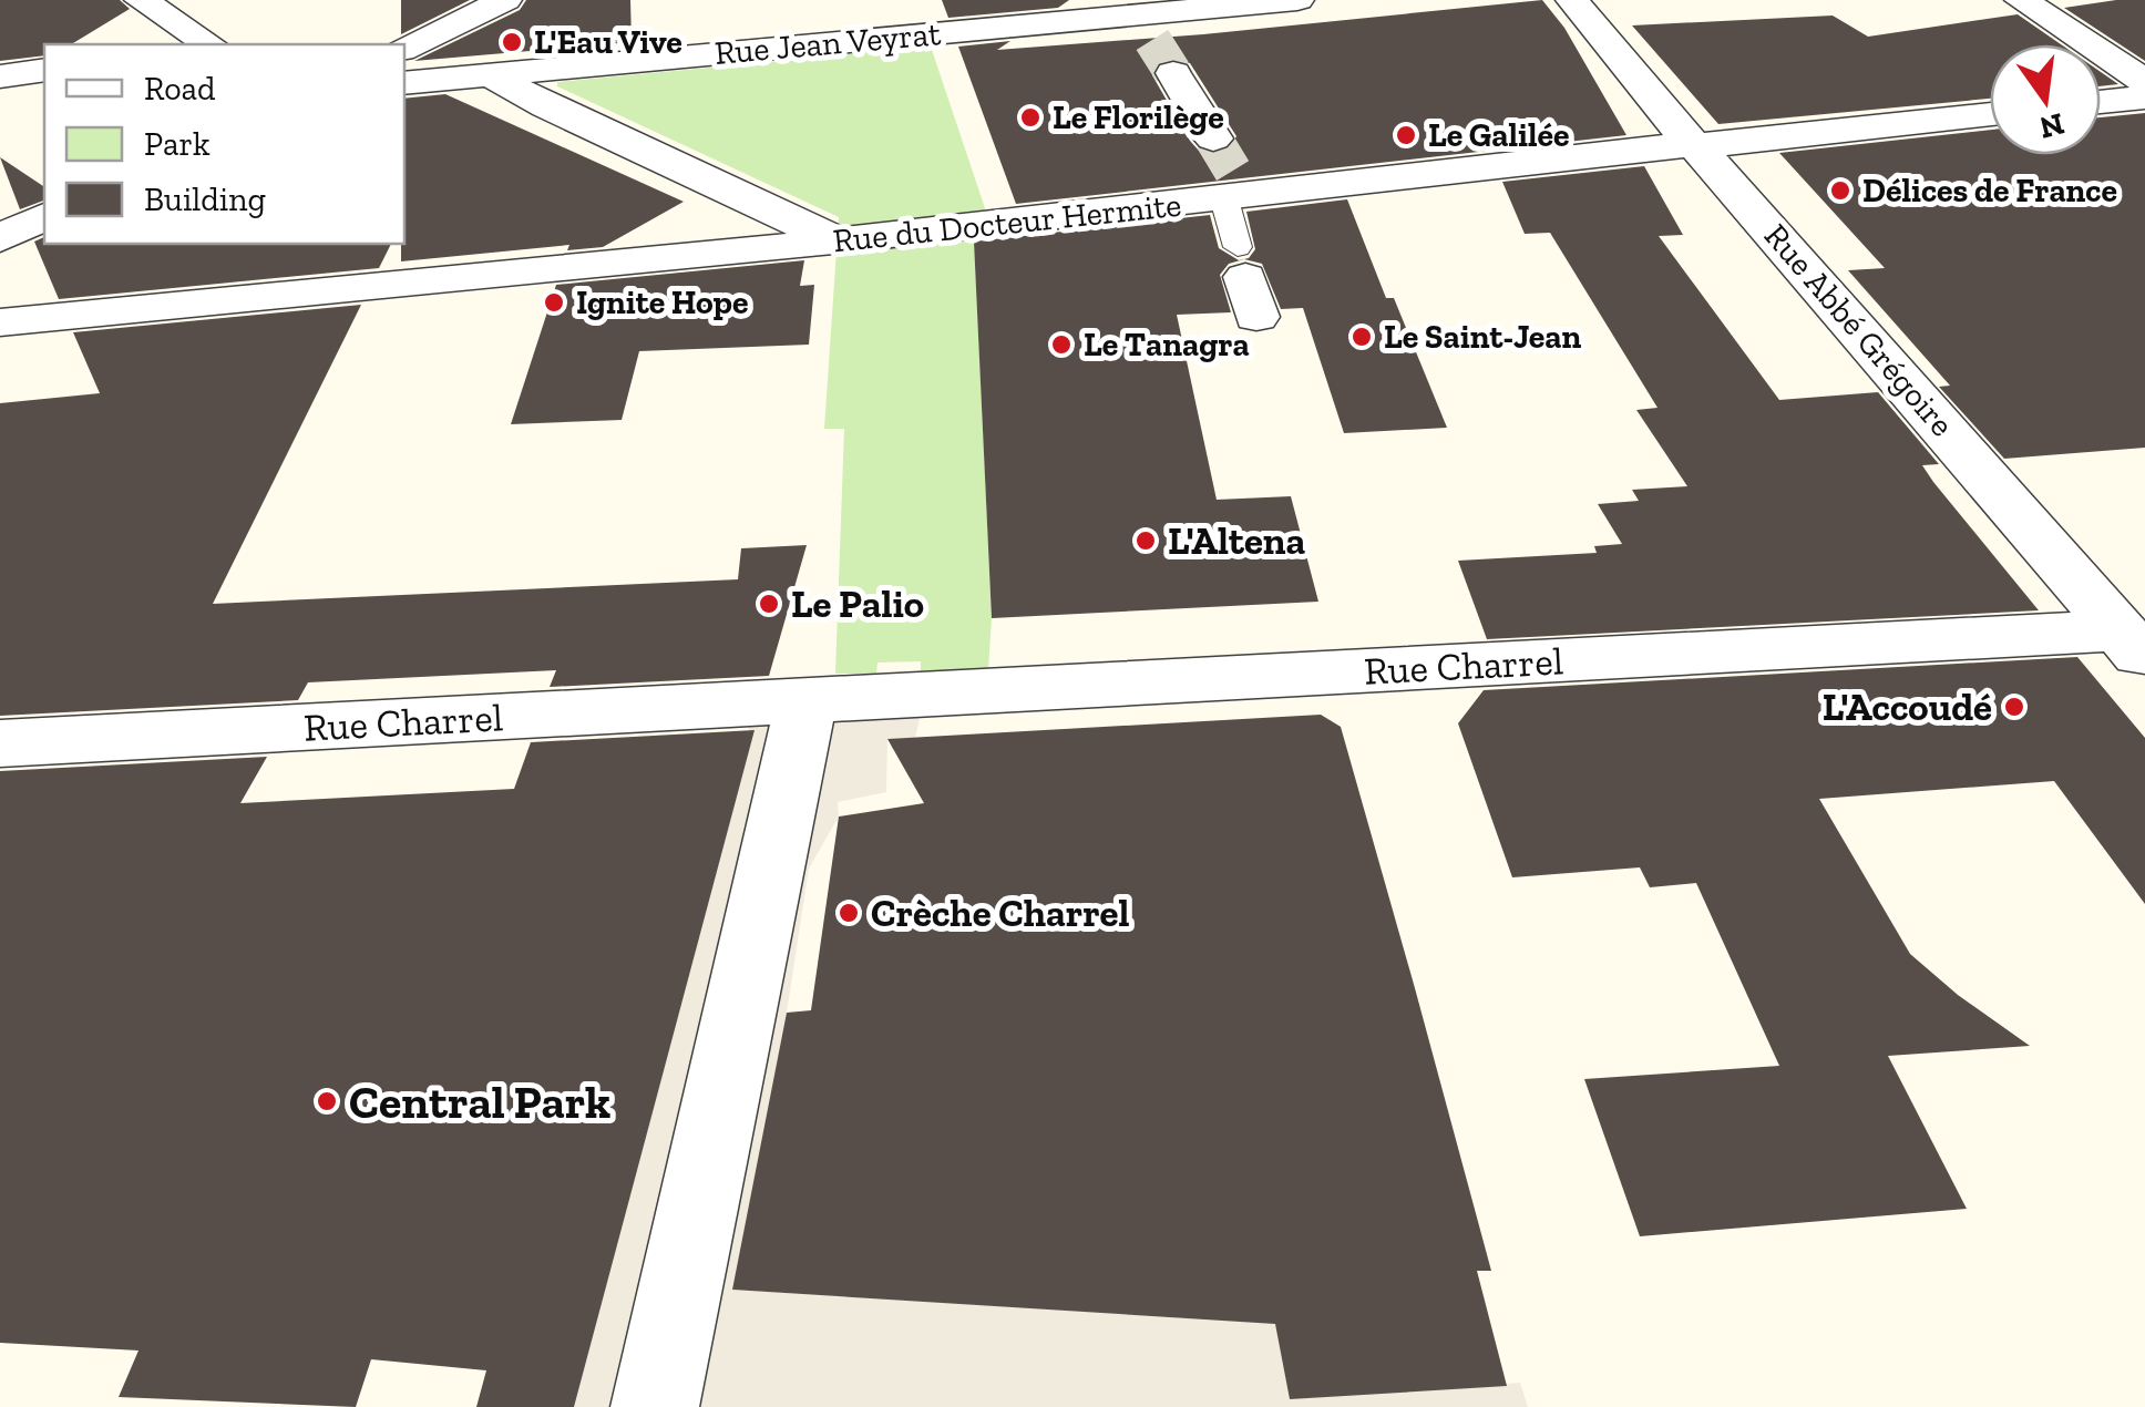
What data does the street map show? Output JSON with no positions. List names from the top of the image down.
{
  "streets": {
    "street": [
      "Rue Jean Veyrat",
      "Rue du Docteur Hermite",
      "Rue Abbé Grégoire",
      "Rue Charrel"
    ]
  },
  "crossings": [
    ["Rue du Docteur Hermite", "Rue Abbé Grégoire"],
    ["Rue Abbé Grégoire", "Rue Charrel"]
  ],
  "places": [
    "L'Eau Vive",
    "Le Florilège",
    "Le Galilée",
    "Délices de France",
    "Ignite Hope",
    "Le Saint-Jean",
    "Le Tanagra",
    "L'Altena",
    "Le Palio",
    "L'Accoudé",
    "Crèche Charrel",
    "Central Park"
  ],
  "legend": ["Road", "Park", "Building"],
  "north": "bottom"
}
